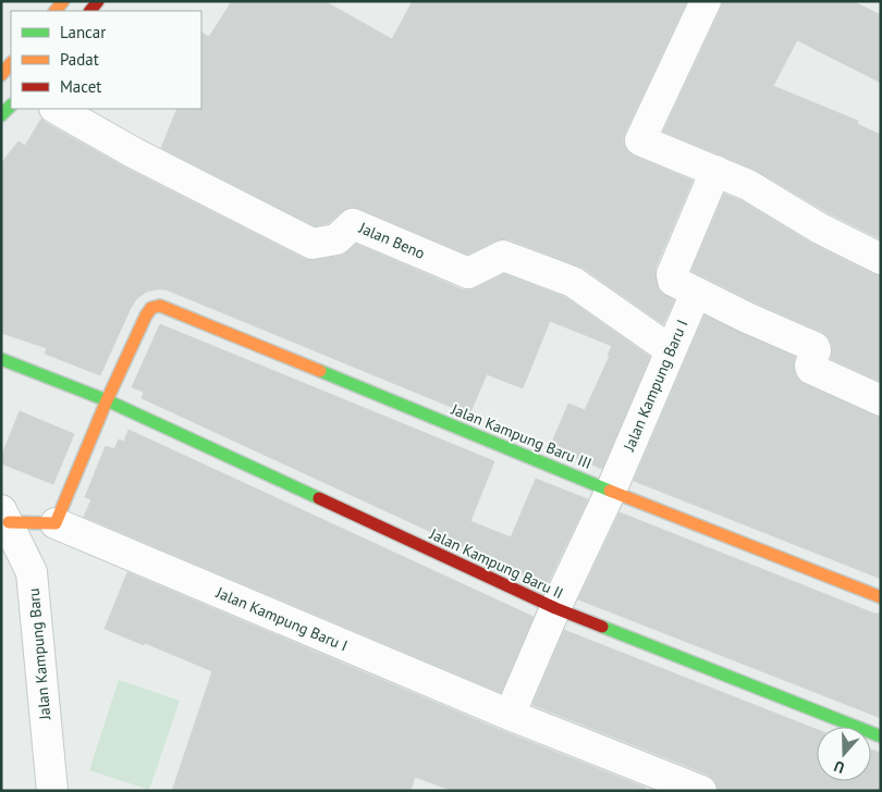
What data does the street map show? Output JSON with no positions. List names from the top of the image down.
{
  "streets": {
    "street": [
      "Jalan Beno",
      "Jalan Kampung Baru I",
      "Jalan Kampung Baru III",
      "Jalan Kampung Baru II",
      "Jalan Kampung Baru"
    ]
  },
  "crossings": [
    ["Jalan Beno", "Jalan Kampung Baru I"],
    ["Jalan Kampung Baru I", "Jalan Kampung Baru III"],
    ["Jalan Kampung Baru I", "Jalan Kampung Baru II"],
    ["Jalan Kampung Baru I", "Jalan Kampung Baru"],
    ["Jalan Kampung Baru III", "Jalan Kampung Baru II"]
  ],
  "legend": ["Lancar", "Padat", "Macet"],
  "north": "bottom"
}
